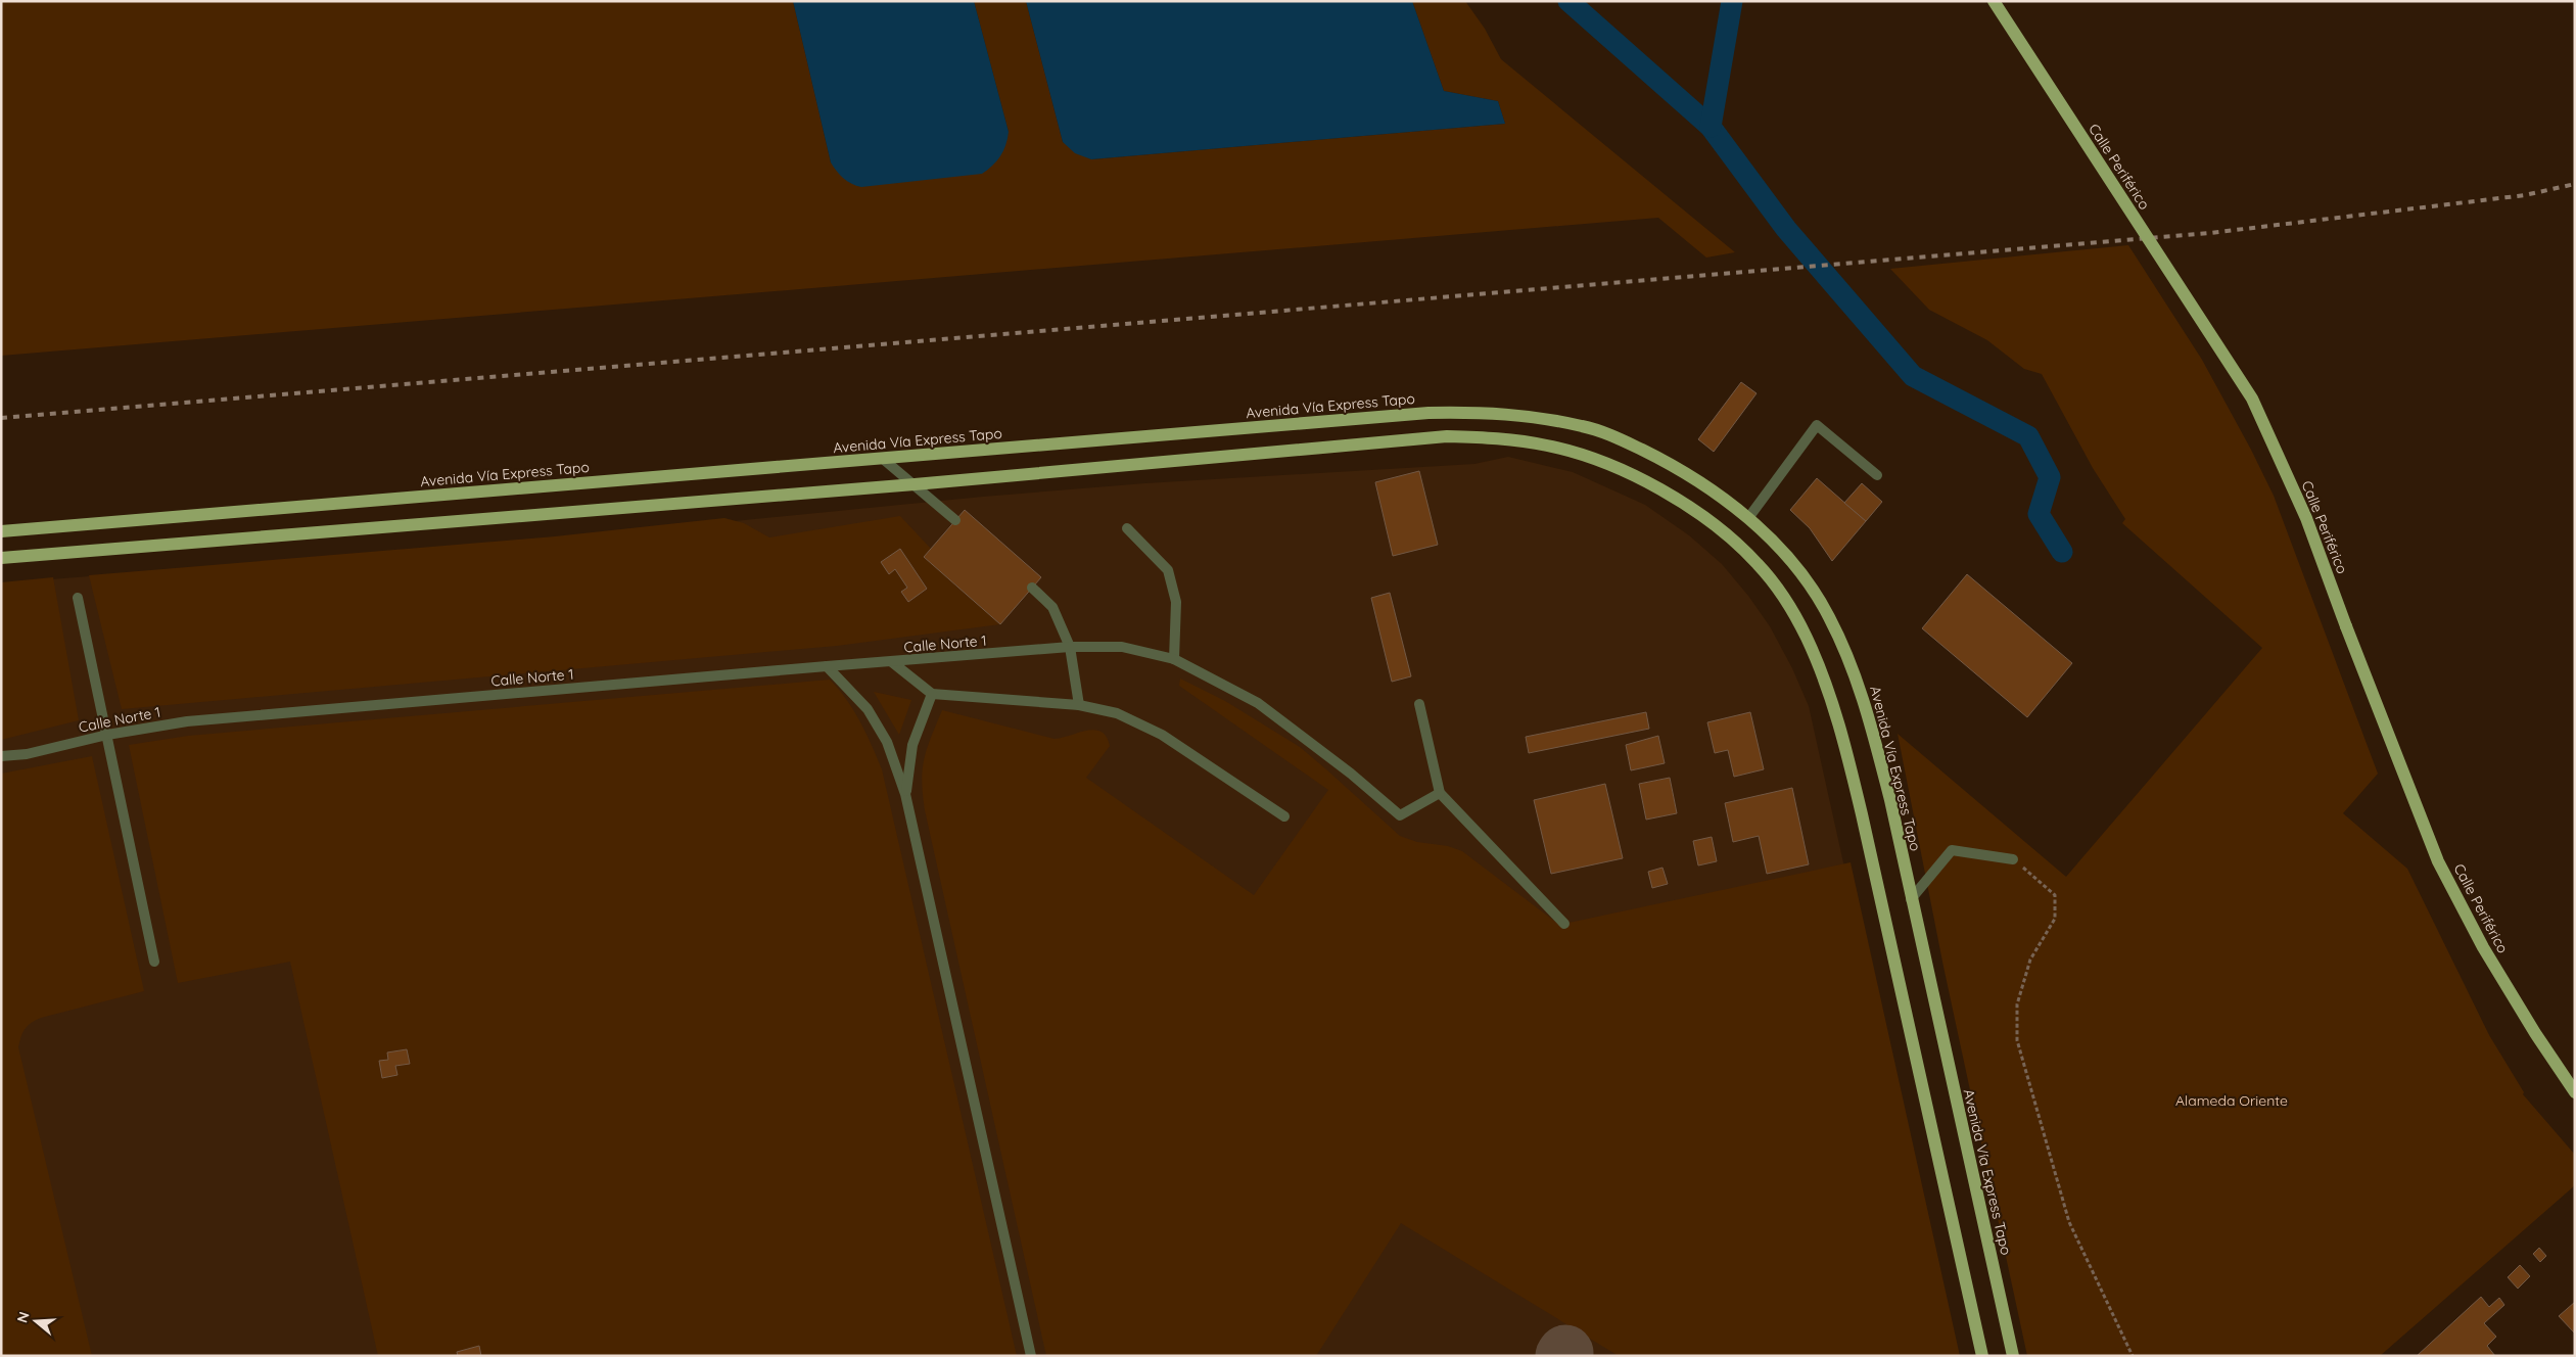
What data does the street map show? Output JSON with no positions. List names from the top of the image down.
{
  "streets": {
    "main road": ["Calle Periférico", "Avenida Vía Express Tapo"],
    "lane": ["Calle Norte 1"]
  },
  "parks": ["Alameda Oriente"],
  "north": "left"
}
